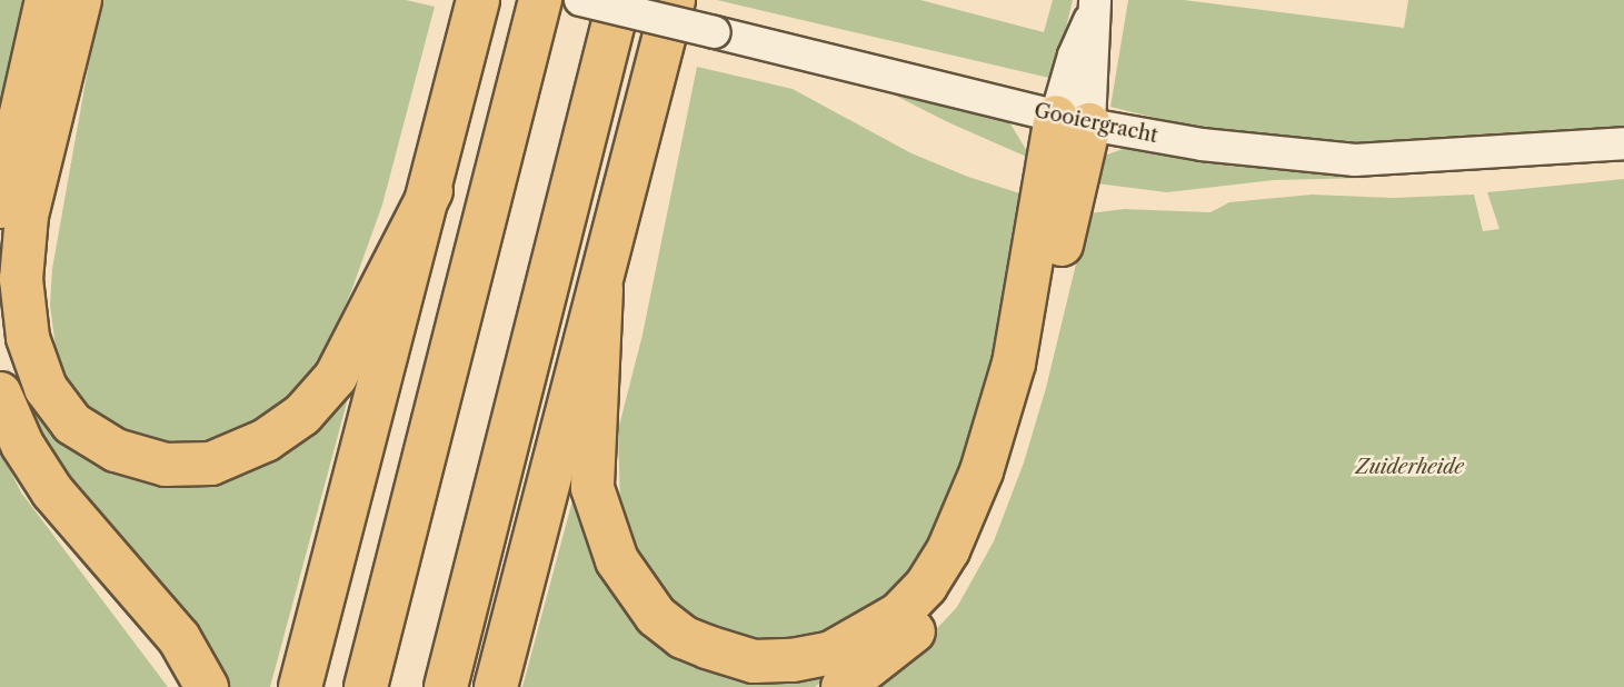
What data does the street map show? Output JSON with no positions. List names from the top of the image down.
{
  "streets": {
    "street": ["Gooiergracht"]
  },
  "parks": ["Zuiderheide"]
}
